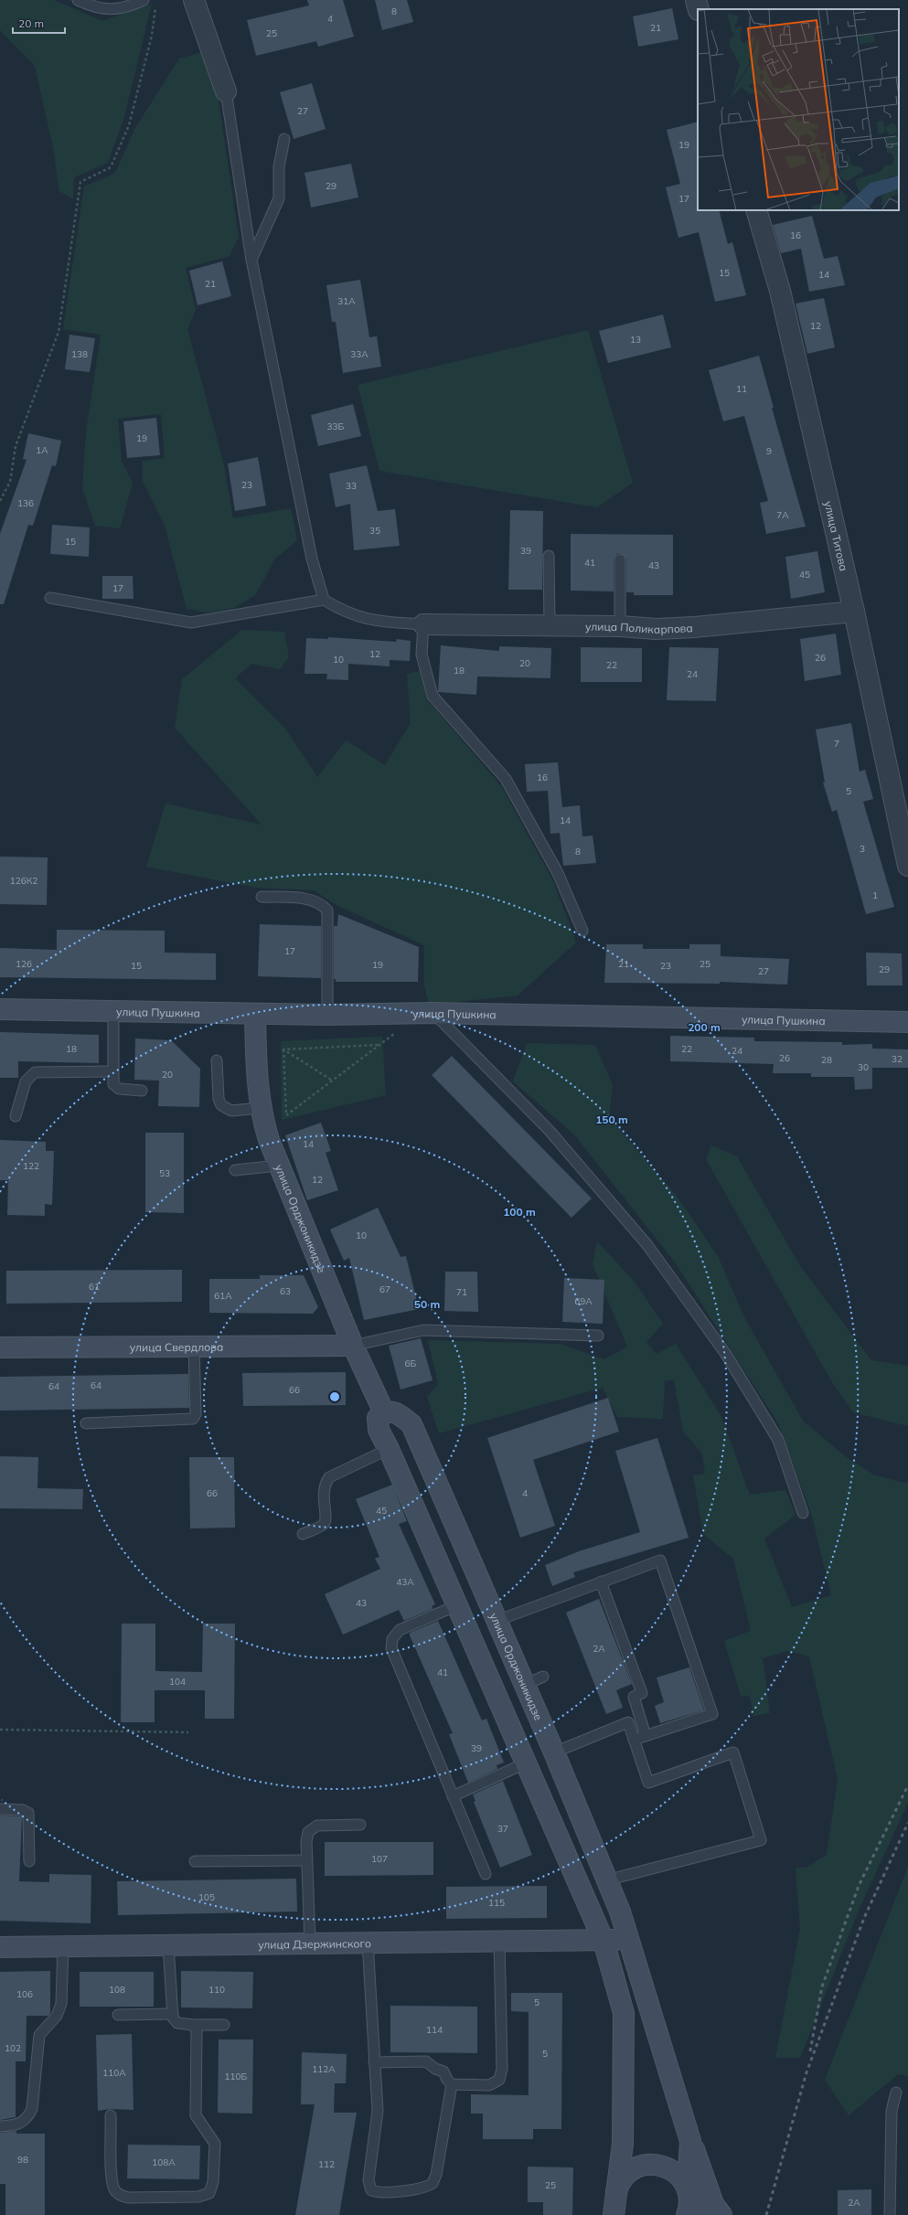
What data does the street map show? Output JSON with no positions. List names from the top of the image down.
{
  "streets": {
    "main road": [
      "улица Пушкина",
      "улица Орджоникидзе",
      "улица Свердлова",
      "улица Дзержинского"
    ],
    "street": ["улица Титова", "улица Поликарпова"]
  },
  "crossings": [
    ["улица Титова", "улица Поликарпова"],
    ["улица Пушкина", "улица Орджоникидзе"],
    ["улица Орджоникидзе", "улица Свердлова"],
    ["улица Орджоникидзе", "улица Дзержинского"]
  ],
  "house_numbers": [
    "8",
    "4",
    "21",
    "25",
    "27",
    "19",
    "29",
    "17",
    "16",
    "15",
    "14",
    "21",
    "31А",
    "12",
    "13",
    "138",
    "33А",
    "11",
    "33Б",
    "19",
    "1А",
    "9",
    "23",
    "33",
    "136",
    "7А",
    "35",
    "15",
    "39",
    "41",
    "43",
    "45",
    "17",
    "12",
    "26",
    "10",
    "20",
    "22",
    "18",
    "24",
    "7",
    "16",
    "5",
    "14",
    "3",
    "8",
    "126К2",
    "1",
    "17",
    "126",
    "21",
    "25",
    "19",
    "15",
    "23",
    "29",
    "27",
    "18",
    "22",
    "24",
    "26",
    "32",
    "28",
    "30",
    "20",
    "14",
    "122",
    "53",
    "12",
    "10",
    "61",
    "67",
    "63",
    "71",
    "61А",
    "69А",
    "6Б",
    "64",
    "64",
    "66",
    "66",
    "4",
    "45",
    "43А",
    "43",
    "2А",
    "41",
    "104",
    "39",
    "37",
    "107",
    "105",
    "115",
    "108",
    "110",
    "106",
    "5",
    "114",
    "102",
    "5",
    "112А",
    "110А",
    "110Б",
    "98",
    "108А",
    "112",
    "25",
    "2А"
  ],
  "scale_bar": "20 m",
  "rings": [
    "200 m",
    "150 m",
    "100 m",
    "50 m"
  ]
}
